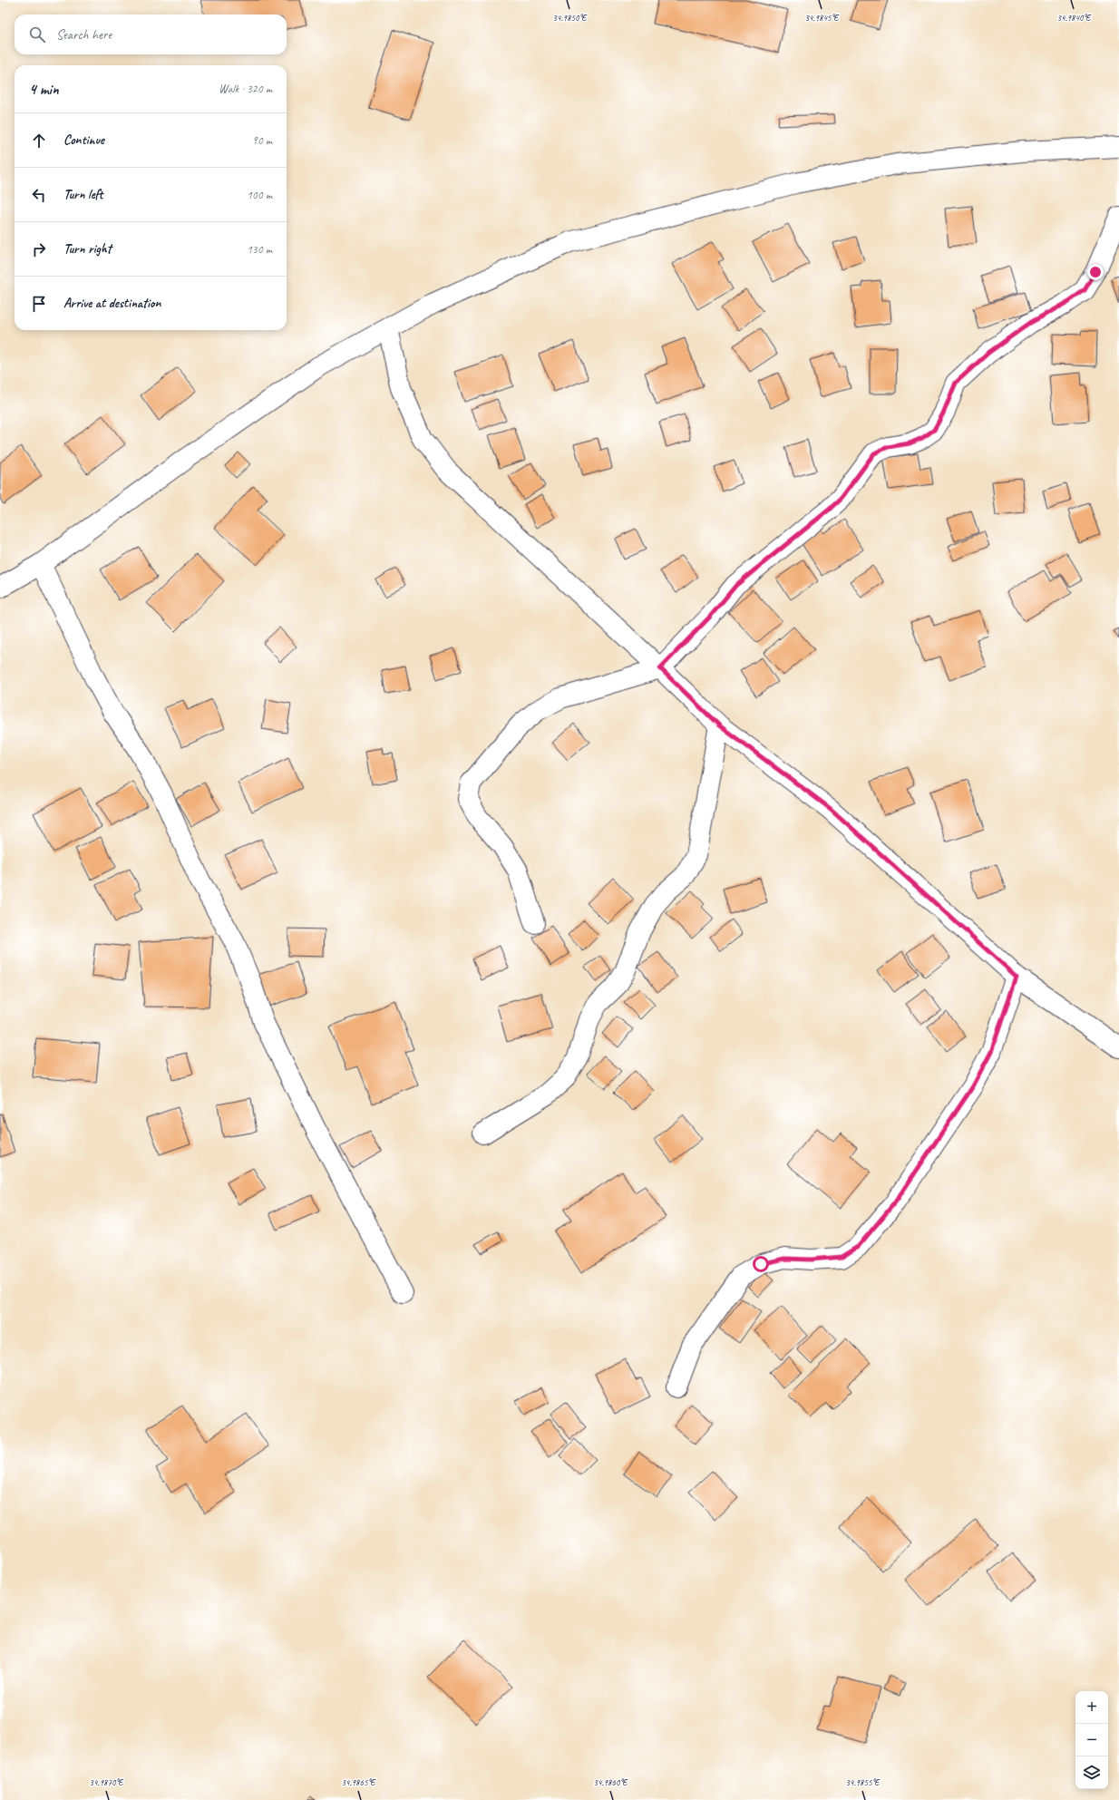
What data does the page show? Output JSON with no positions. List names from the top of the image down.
{
  "page": {
    "search": "Search here",
    "heading": ["4 min", "Walk · 320 m"],
    "list": [
      ["Continue", "90 m"],
      ["Turn left", "100 m"],
      ["Turn right", "130 m"],
      "Arrive at destination"
    ],
    "map_buttons": ["+", "−"]
  },
  "coordinates": [
    "34.9850°E",
    "34.9845°E",
    "34.9840°E",
    "34.9870°E",
    "34.9865°E",
    "34.9860°E",
    "34.9855°E"
  ]
}
